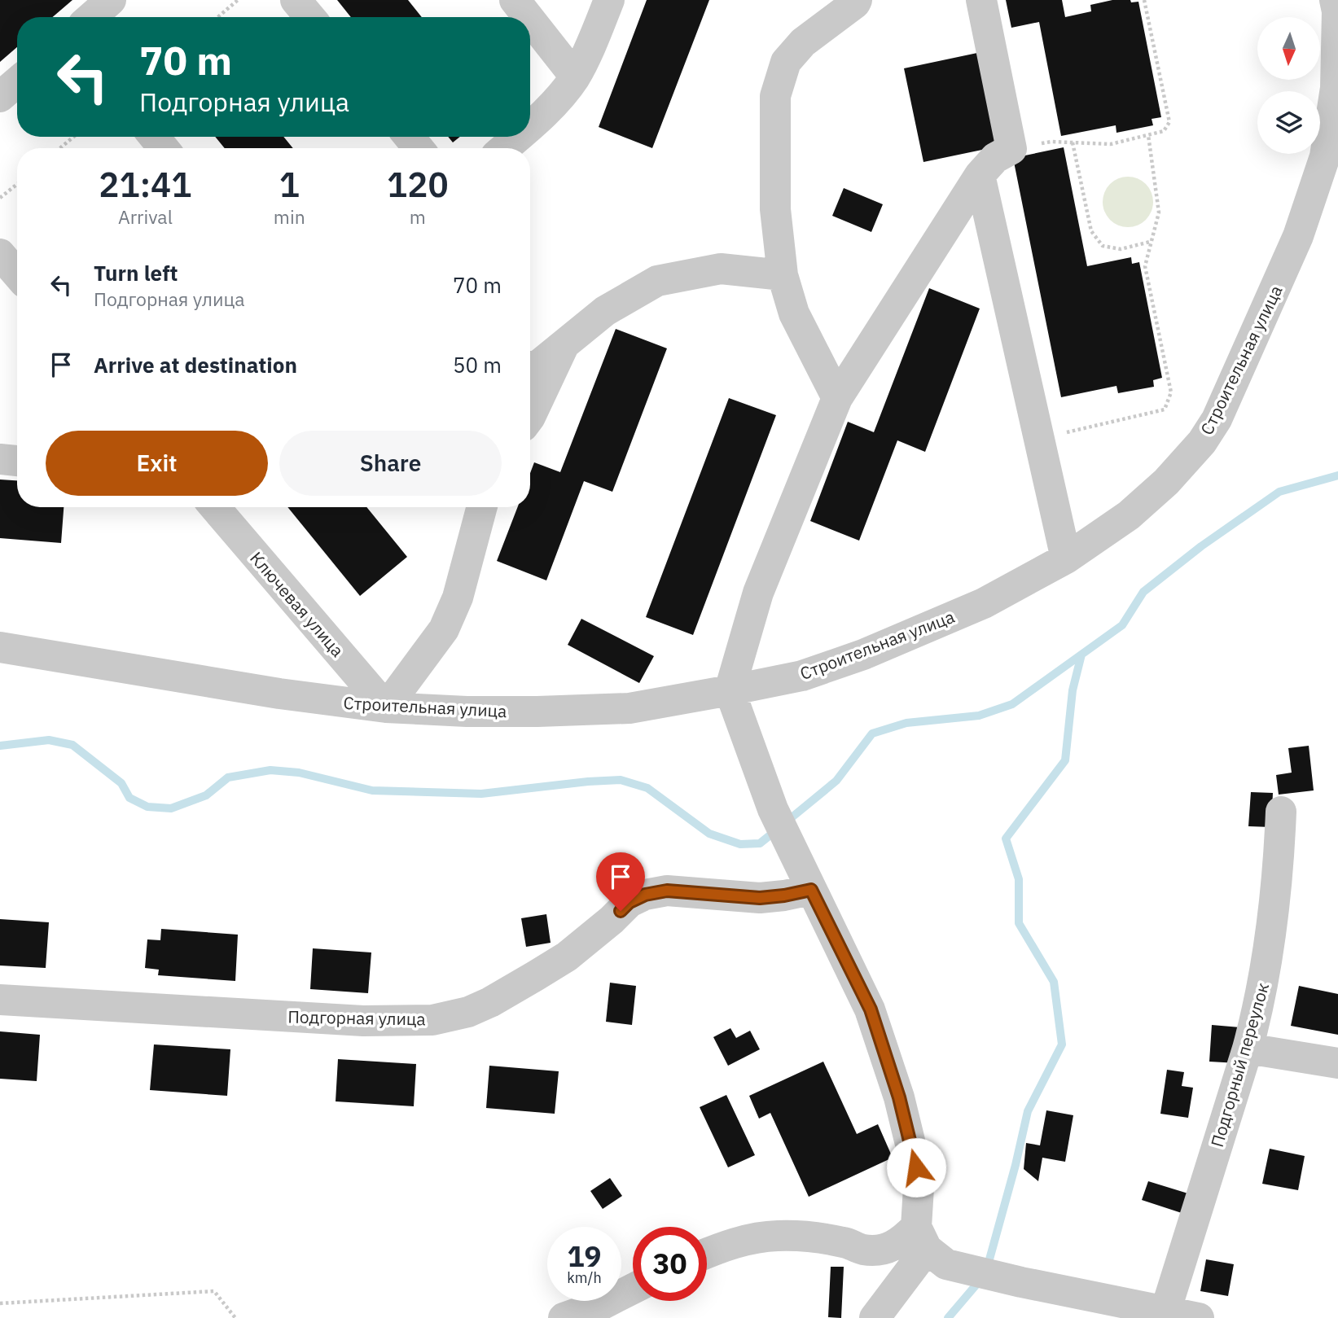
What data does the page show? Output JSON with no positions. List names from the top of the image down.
{
  "streets": {
    "street": [
      "Строительная улица",
      "Ключевая улица",
      "Подгорная улица",
      "Подгорный переулок"
    ]
  },
  "crossings": [
    ["Строительная улица", "Ключевая улица"]
  ],
  "north": "bottom",
  "page": {
    "turn": ["70 m", "Подгорная улица"],
    "eta": [
      "21:41",
      "Arrival",
      "1",
      "min",
      "120",
      "m"
    ],
    "list": [
      {
        "name": "Turn left",
        "note": "Подгорная улица",
        "value": "70 m"
      },
      {
        "name": "Arrive at destination",
        "value": "50 m"
      }
    ],
    "buttons": ["Exit", "Share"],
    "speed": "19 km/h",
    "limit": "30"
  }
}
